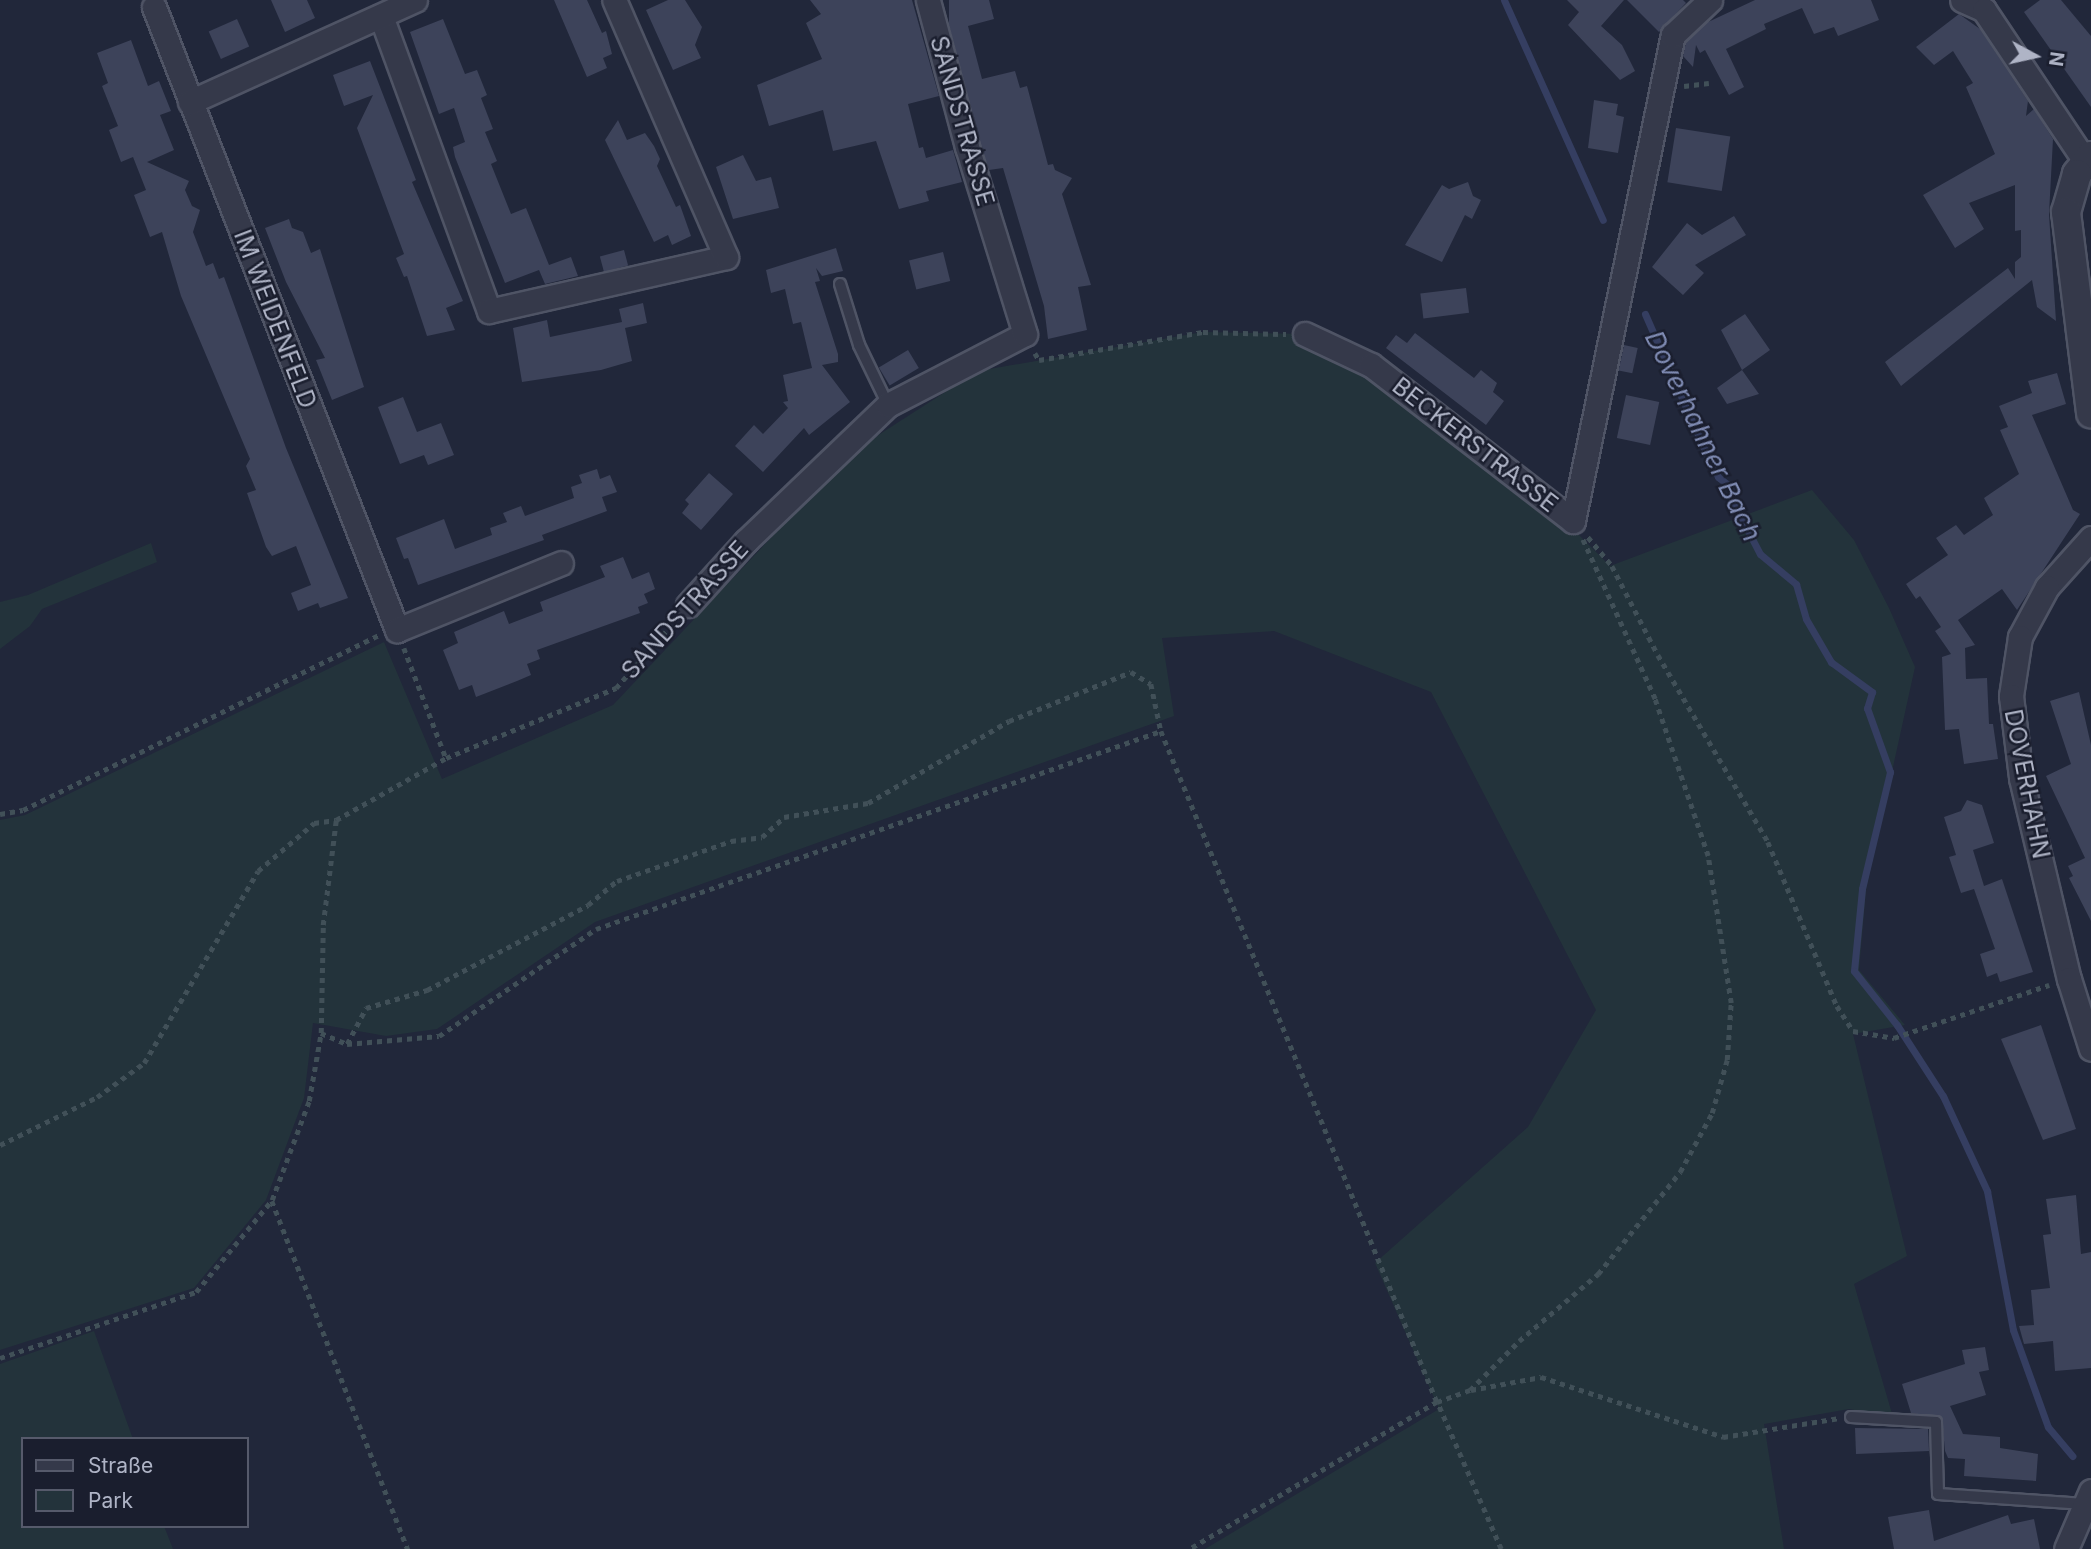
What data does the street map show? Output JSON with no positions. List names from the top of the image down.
{
  "streets": {
    "street": [
      "SANDSTRASSE",
      "IM WEIDENFELD",
      "BECKERSTRASSE",
      "DOVERHAHN"
    ]
  },
  "water": ["Doverhahner Bach"],
  "legend": ["Straße", "Park"],
  "north": "right"
}
